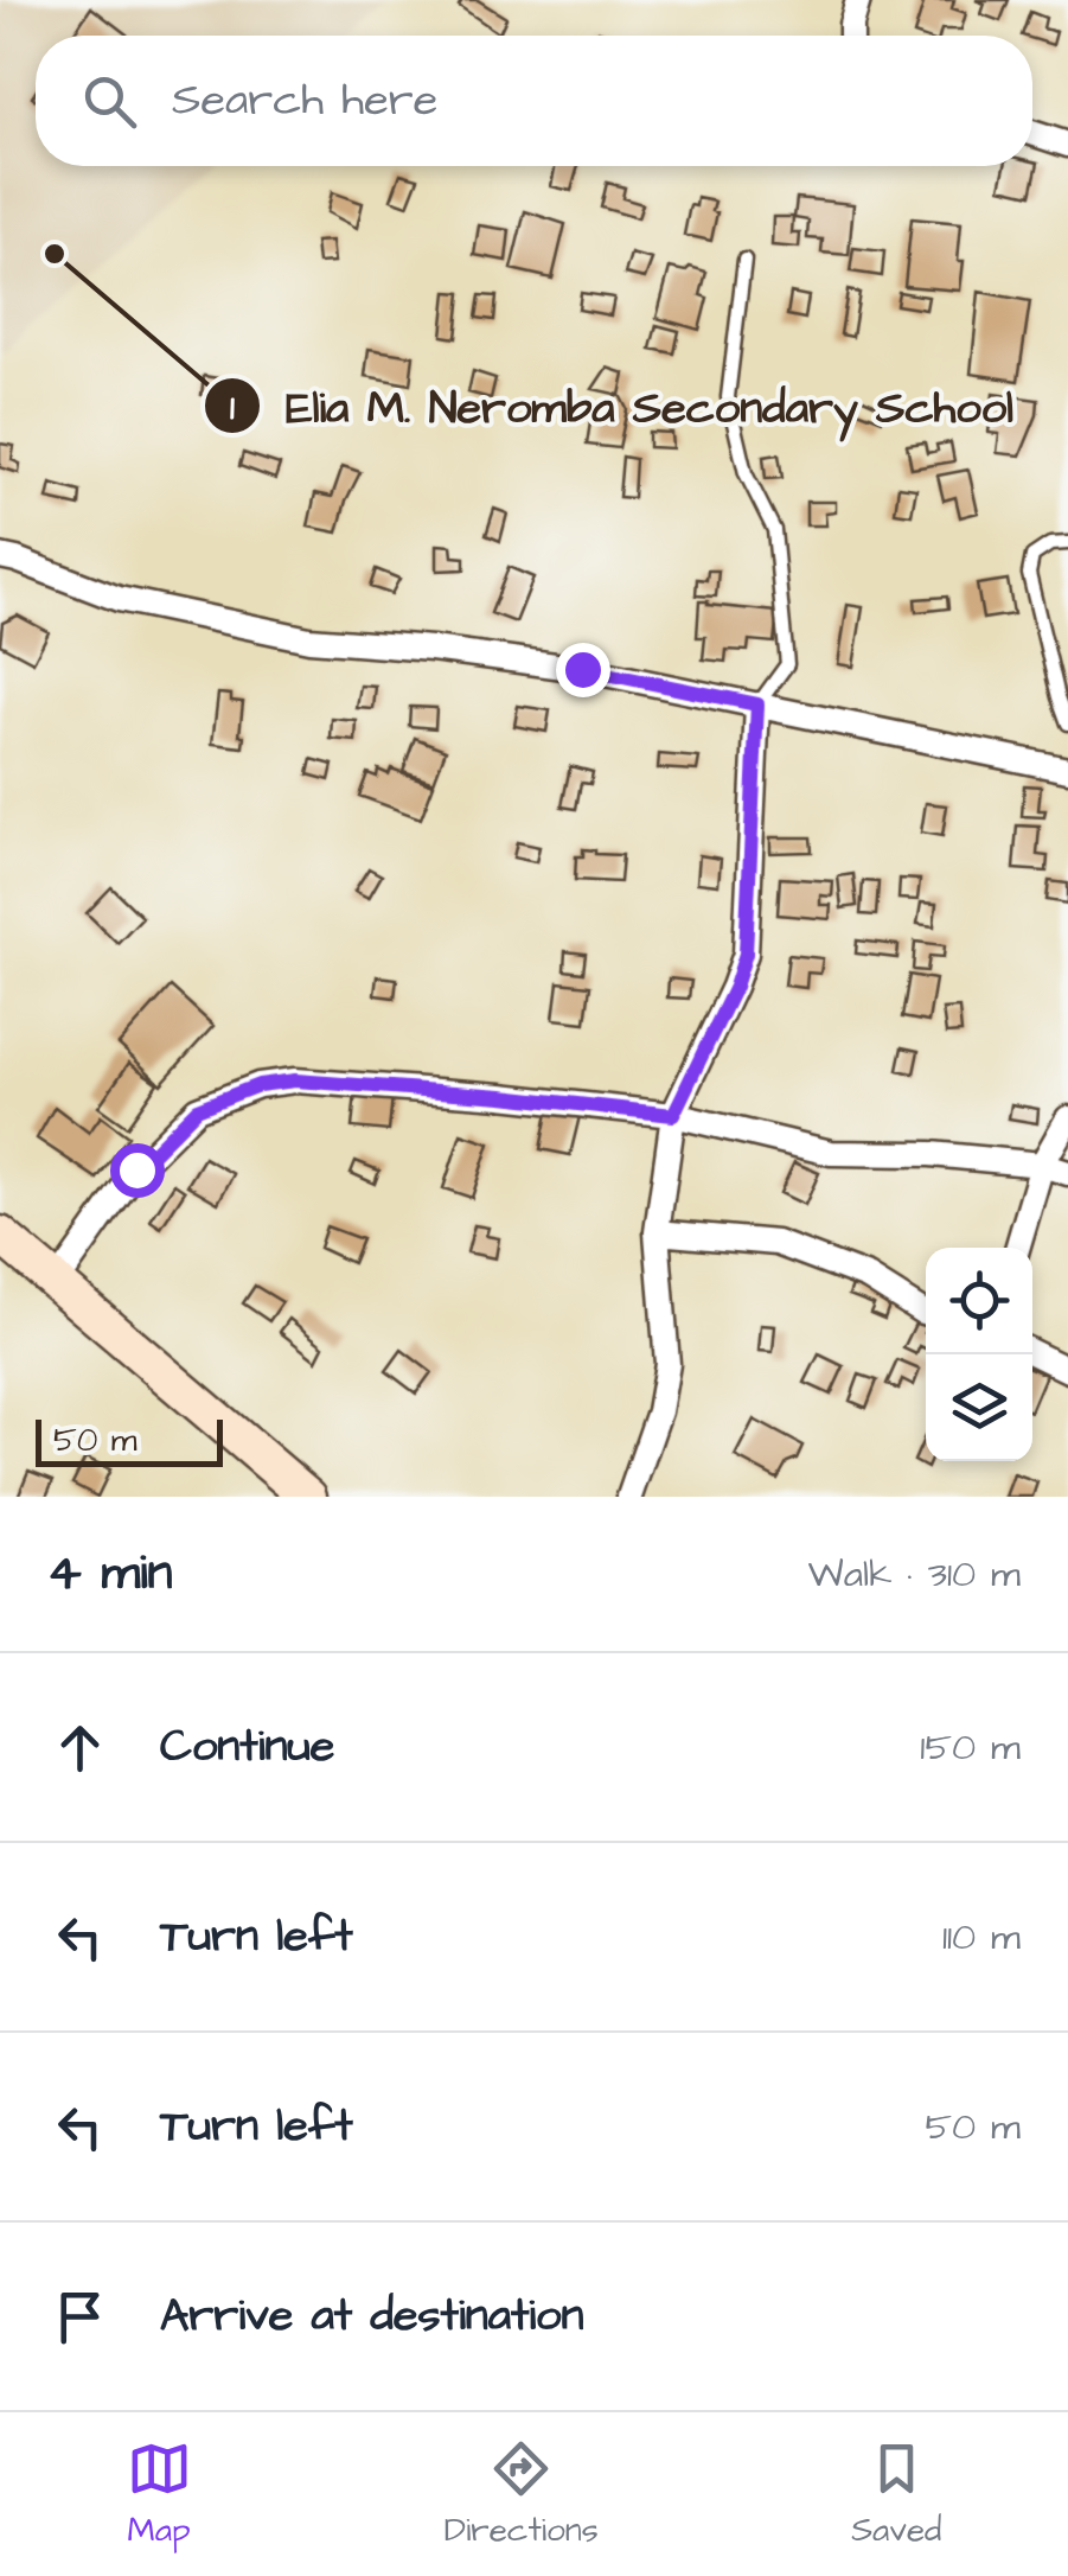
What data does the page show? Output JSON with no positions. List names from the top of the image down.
{
  "places": ["Elia M. Neromba Secondary School"],
  "scale_bar": "50 m",
  "page": {
    "search": "Search here",
    "scale": "50 m",
    "heading": ["4 min", "Walk · 310 m"],
    "list": [
      ["Continue", "150 m"],
      ["Turn left", "110 m"],
      ["Turn left", "50 m"],
      "Arrive at destination"
    ],
    "nav": ["Map", "Directions", "Saved"]
  }
}
